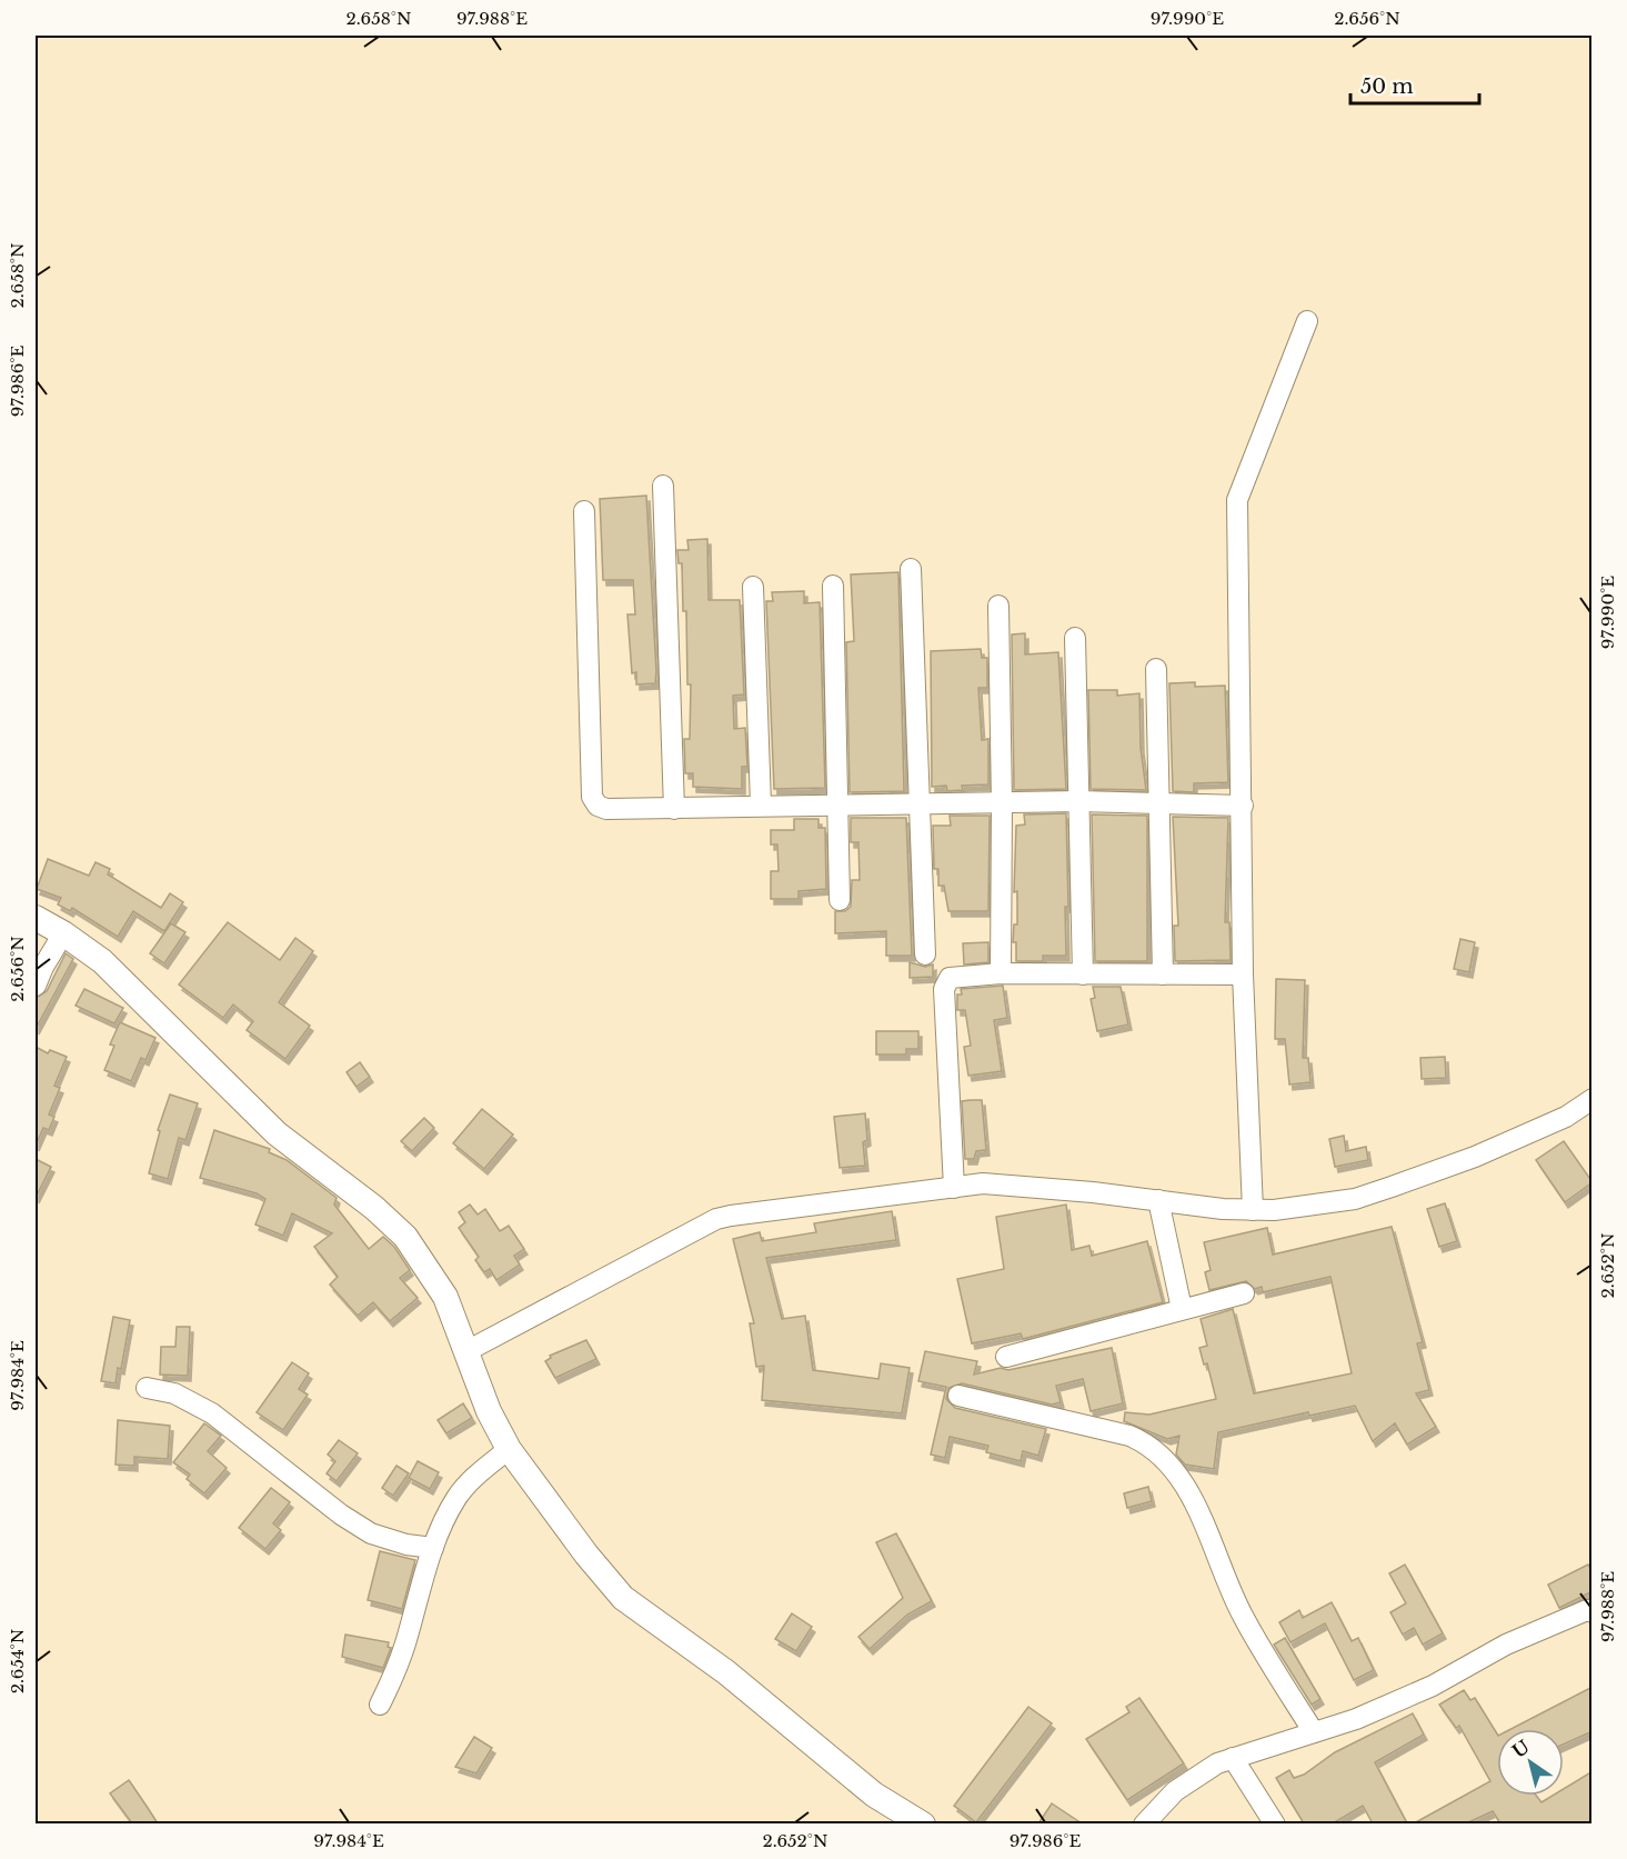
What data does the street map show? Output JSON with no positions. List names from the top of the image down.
{
  "scale_bar": "50 m",
  "north": "top left",
  "coordinates": [
    "2.658°N",
    "97.988°E",
    "97.990°E",
    "2.656°N",
    "97.986°E",
    "2.652°N",
    "97.984°E",
    "2.654°N"
  ]
}
